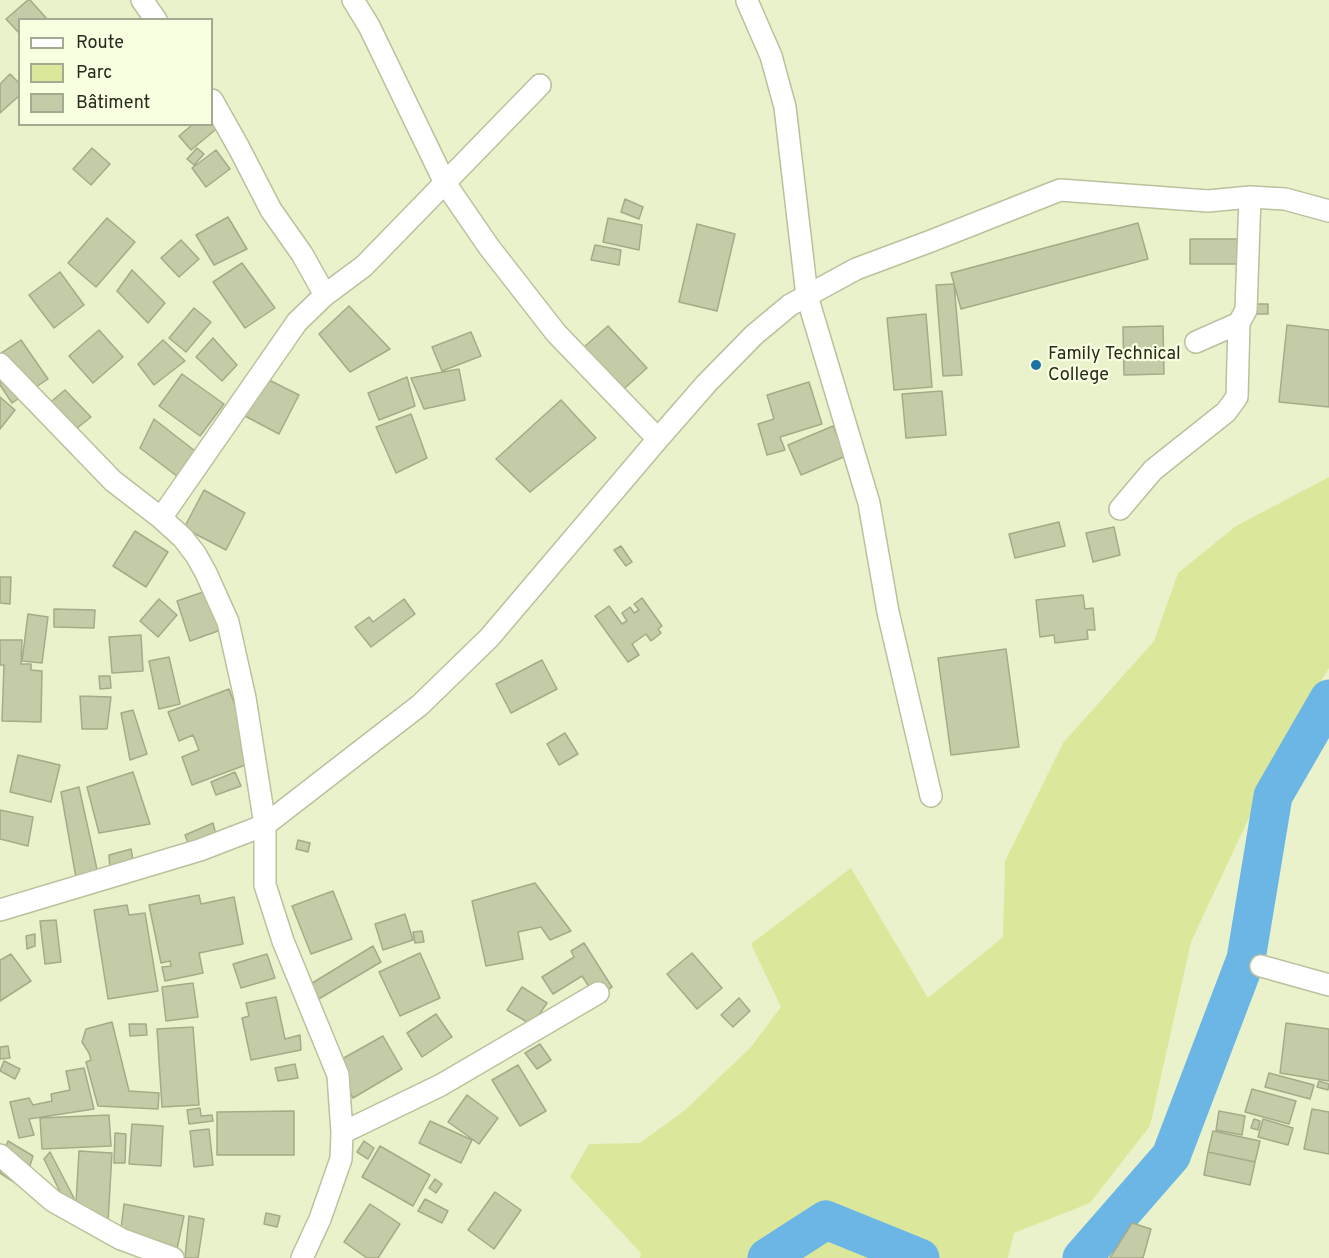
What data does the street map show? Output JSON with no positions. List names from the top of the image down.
{
  "places": ["Family Technical College"],
  "legend": ["Route", "Parc", "Bâtiment"]
}
